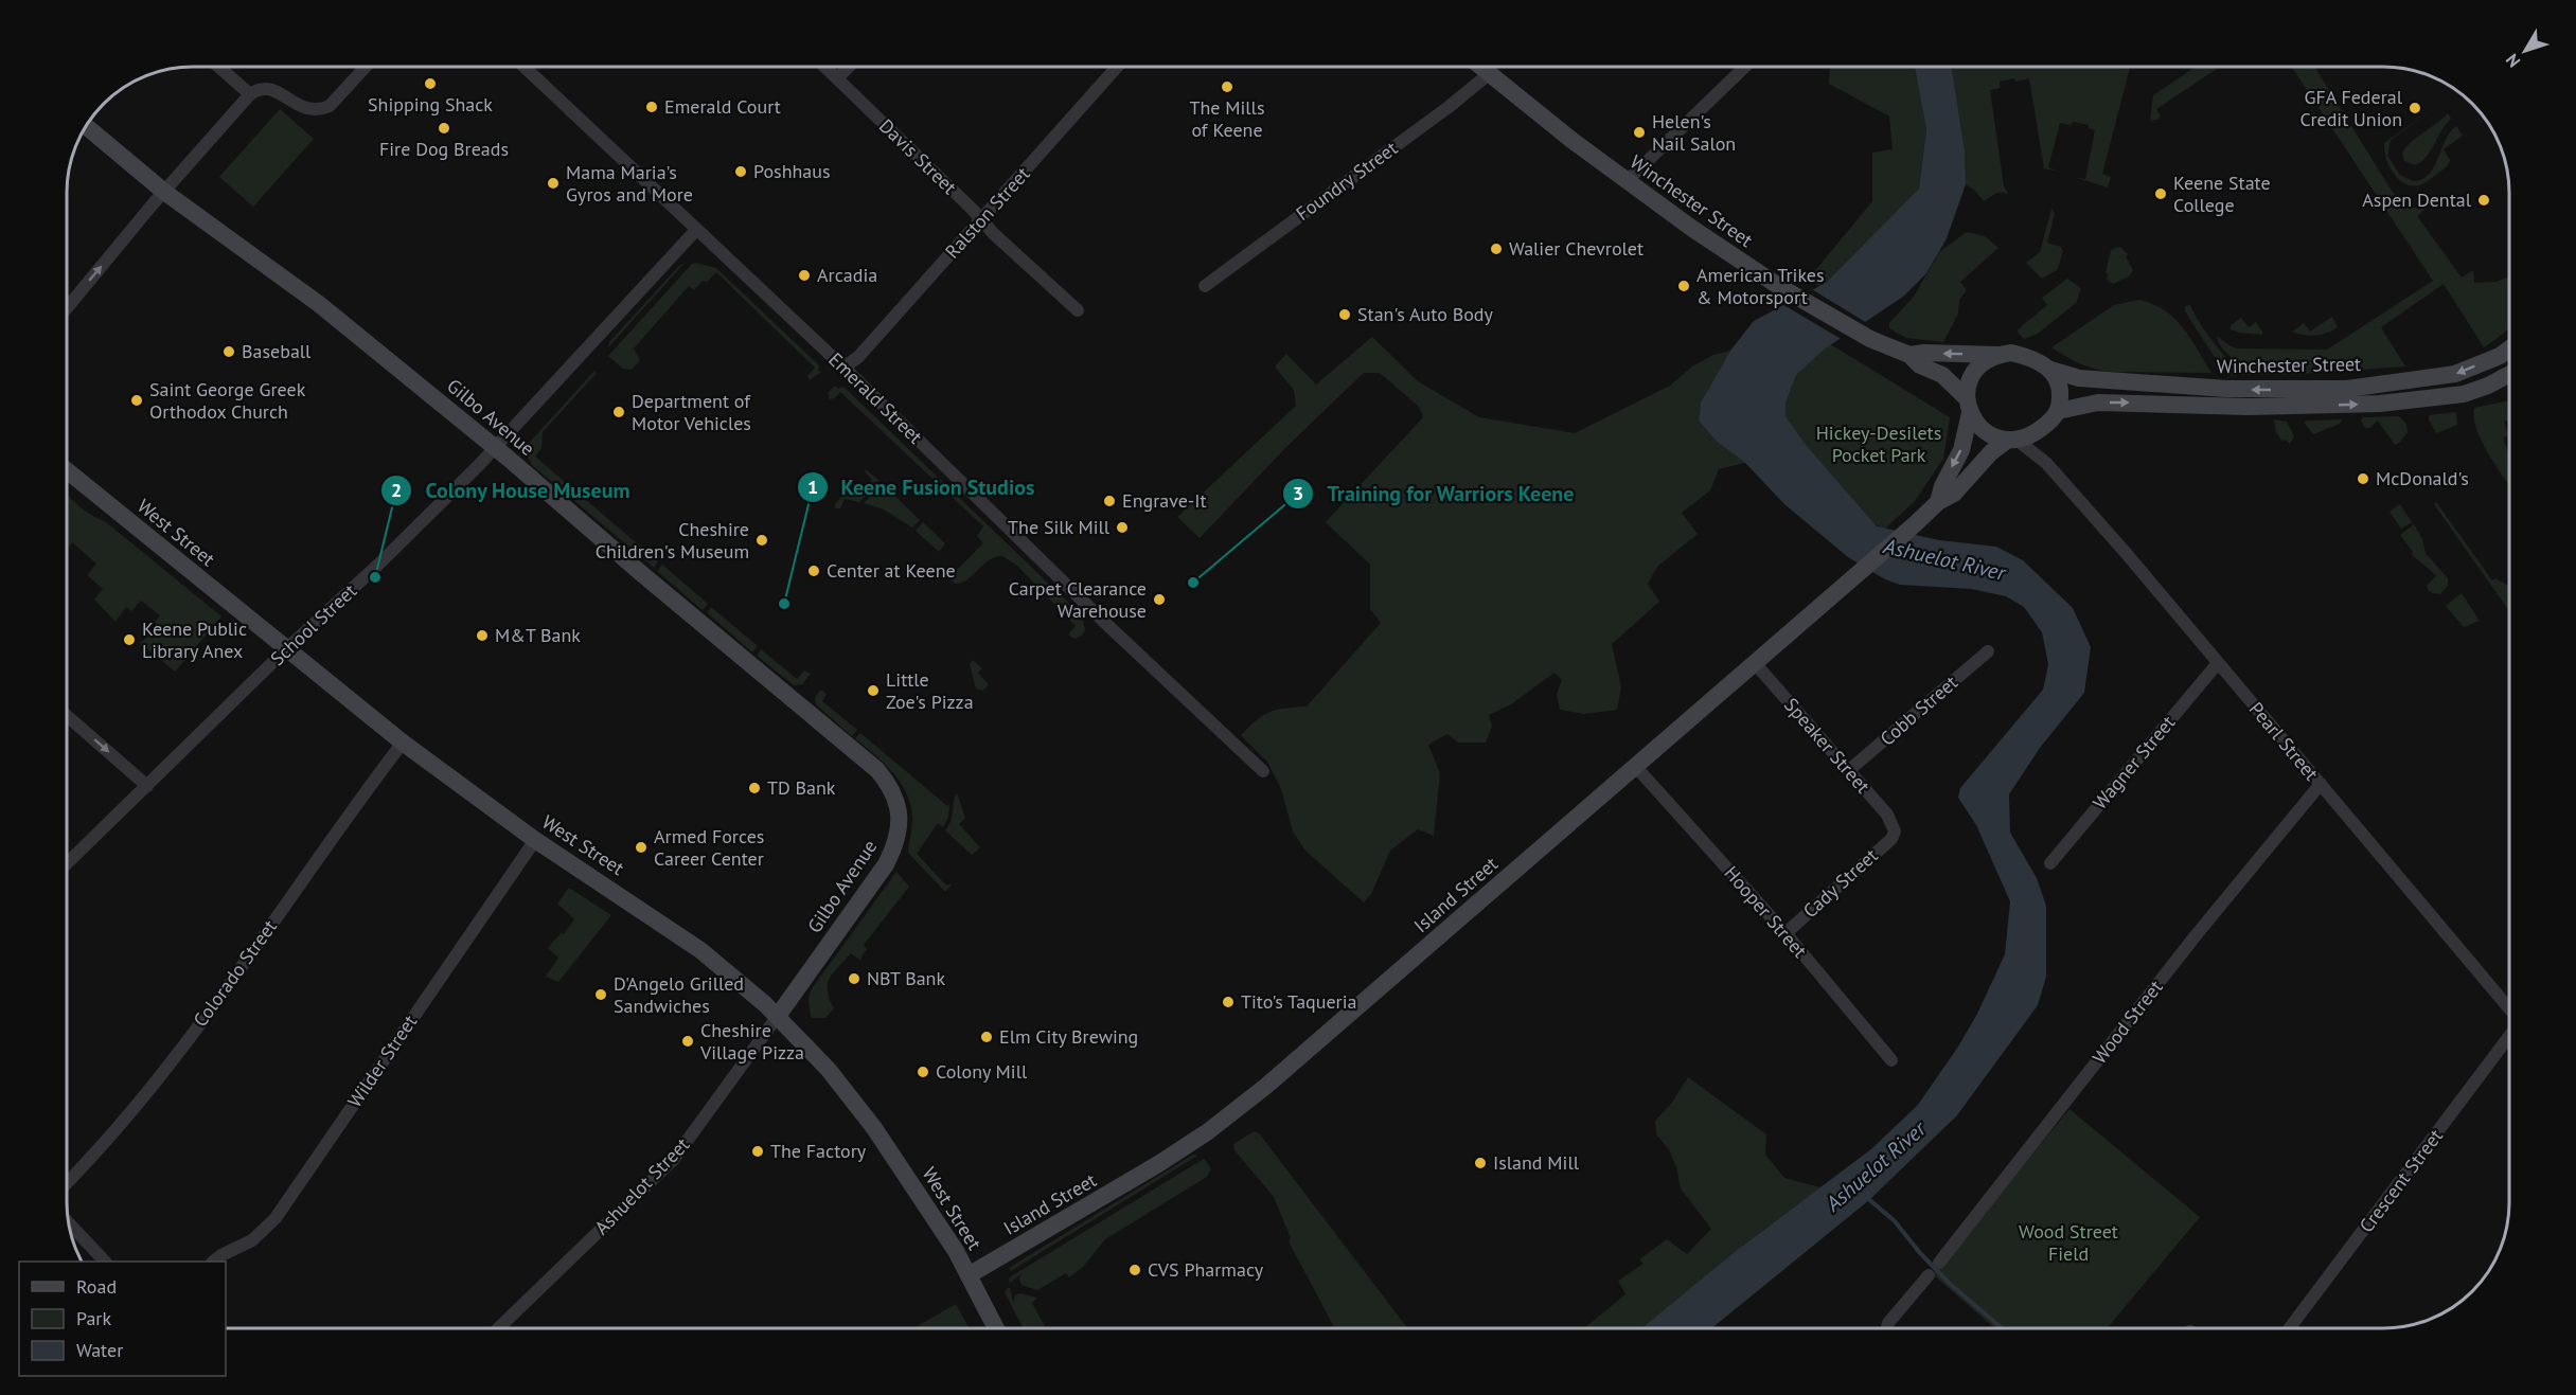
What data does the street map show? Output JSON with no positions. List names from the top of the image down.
{
  "streets": {
    "street": [
      "Davis Street",
      "Foundry Street",
      "Winchester Street",
      "Ralston Street",
      "Emerald Street",
      "Gilbo Avenue",
      "West Street",
      "School Street",
      "Cobb Street",
      "Pearl Street",
      "Speaker Street",
      "Wagner Street",
      "Cady Street",
      "Island Street",
      "Hooper Street",
      "Colorado Street",
      "Wood Street",
      "Wilder Street",
      "Crescent Street",
      "Ashuelot Street"
    ]
  },
  "crossings": [
    ["Davis Street", "Ralston Street"],
    ["Foundry Street", "Winchester Street"],
    ["Winchester Street", "Pearl Street"],
    ["Winchester Street", "Island Street"],
    ["Ralston Street", "Emerald Street"],
    ["Emerald Street", "School Street"],
    ["Gilbo Avenue", "West Street"],
    ["Gilbo Avenue", "School Street"],
    ["Gilbo Avenue", "Ashuelot Street"],
    ["West Street", "School Street"],
    ["West Street", "Island Street"],
    ["West Street", "Colorado Street"],
    ["West Street", "Wilder Street"],
    ["West Street", "Ashuelot Street"],
    ["Cobb Street", "Speaker Street"],
    ["Pearl Street", "Wagner Street"],
    ["Pearl Street", "Island Street"],
    ["Pearl Street", "Wood Street"],
    ["Speaker Street", "Cady Street"],
    ["Speaker Street", "Island Street"],
    ["Cady Street", "Hooper Street"],
    ["Island Street", "Hooper Street"]
  ],
  "water": ["Ashuelot River"],
  "parks": ["Hickey-Desilets Pocket Park", "Wood Street Field"],
  "places": [
    "Shipping Shack",
    "The Mills of Keene",
    "Emerald Court",
    "GFA Federal Credit Union",
    "Fire Dog Breads",
    "Helen's Nail Salon",
    "Poshhaus",
    "Mama Maria's Gyros and More",
    "Keene State College",
    "Aspen Dental",
    "Walier Chevrolet",
    "Arcadia",
    "American Trikes & Motorsport",
    "Stan's Auto Body",
    "Baseball",
    "Saint George Greek Orthodox Church",
    "Department of Motor Vehicles",
    "McDonald's",
    "Engrave-It",
    "The Silk Mill",
    "Cheshire Children's Museum",
    "Center at Keene",
    "Colony House Museum",
    "Training for Warriors Keene",
    "Carpet Clearance Warehouse",
    "Keene Fusion Studios",
    "M&T Bank",
    "Keene Public Library Anex",
    "Little Zoe's Pizza",
    "TD Bank",
    "Armed Forces Career Center",
    "NBT Bank",
    "D'Angelo Grilled Sandwiches",
    "Tito's Taqueria",
    "Elm City Brewing",
    "Cheshire Village Pizza",
    "Colony Mill",
    "The Factory",
    "Island Mill",
    "CVS Pharmacy"
  ],
  "legend": ["Road", "Park", "Water"],
  "north": "bottom left"
}
